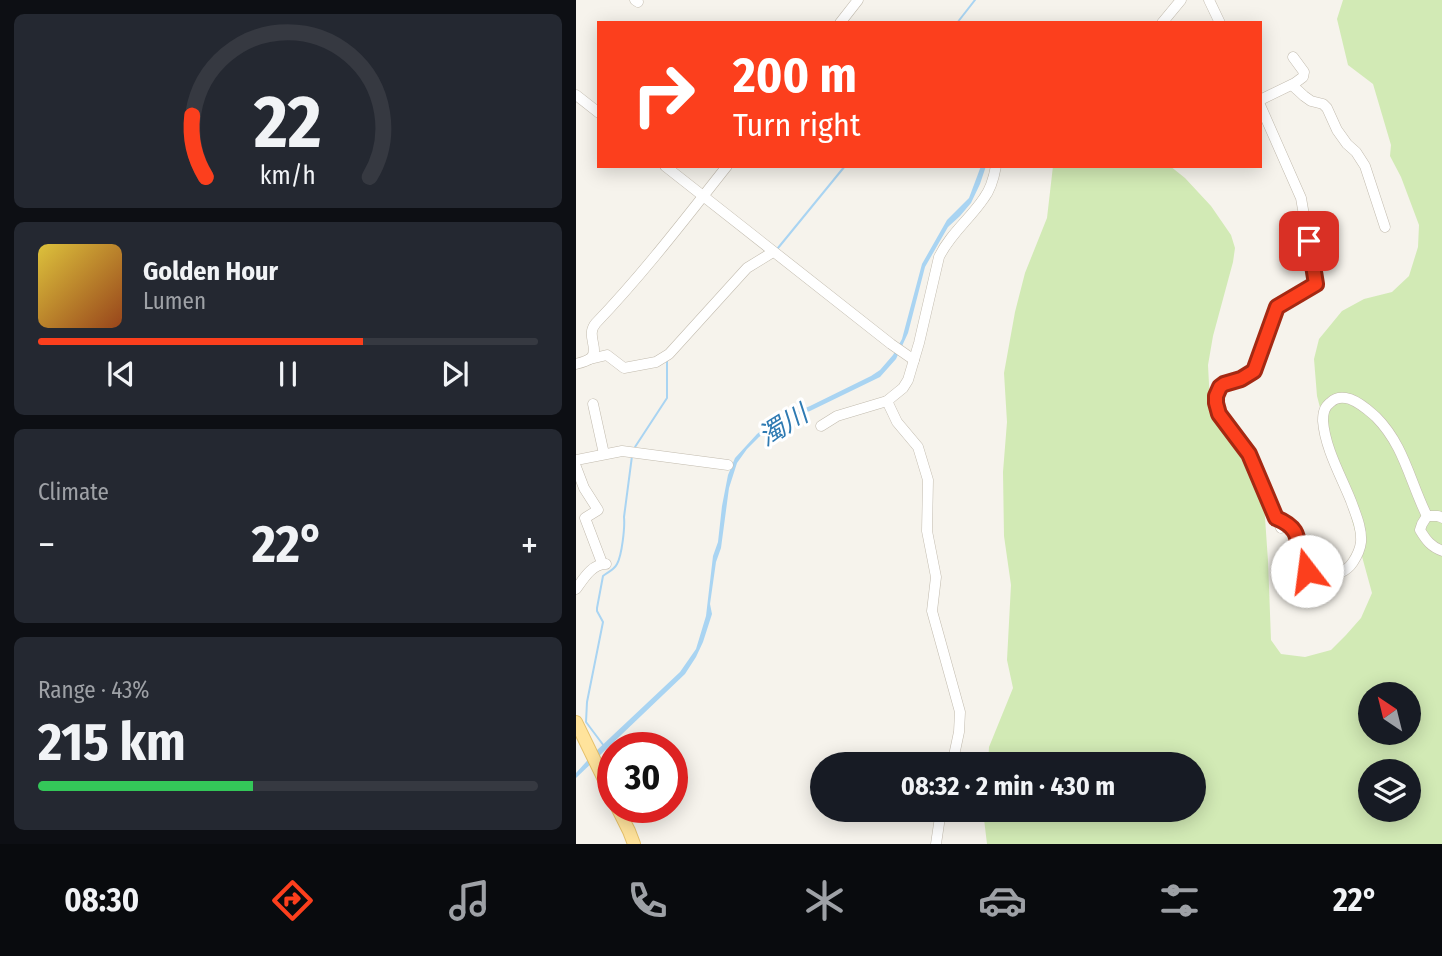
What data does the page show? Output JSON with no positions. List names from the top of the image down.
{
  "water": ["濁川"],
  "north": "top left",
  "page": {
    "turn": ["200 m", "Turn right"],
    "song": ["Golden Hour", "Lumen"],
    "tile": [
      "Climate",
      ["Range · 43%", "215 km"]
    ],
    "heat": ["−", "22°", "+"],
    "limit": "30",
    "trip": "08:32 · 2 min · 430 m",
    "tabs": ["08:30", "22°"],
    "gauge": ["22", "km/h"]
  }
}
